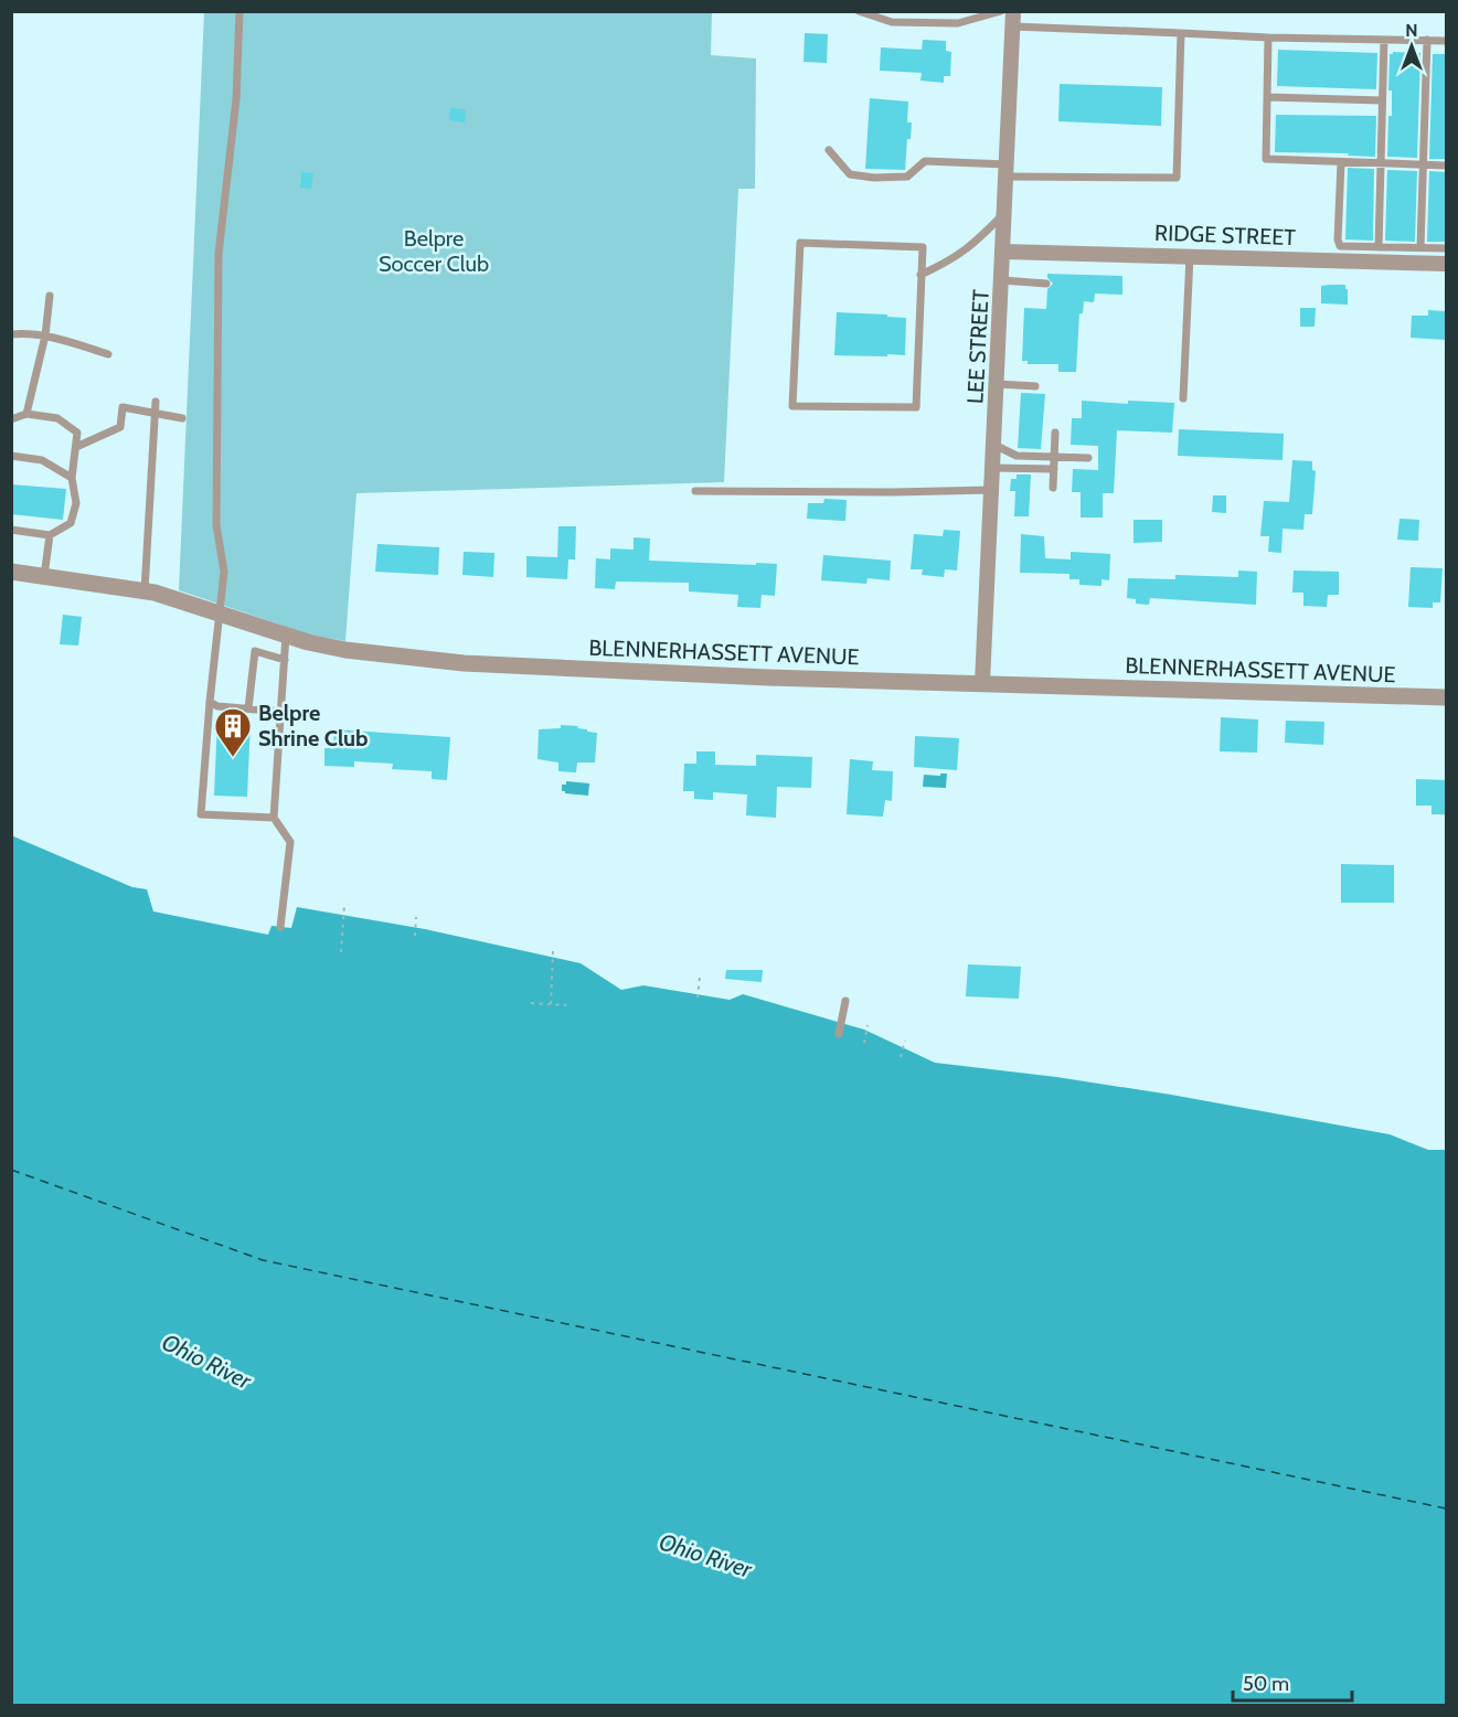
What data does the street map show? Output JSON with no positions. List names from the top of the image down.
{
  "streets": {
    "street": ["RIDGE STREET", "LEE STREET", "BLENNERHASSETT AVENUE"]
  },
  "crossings": [
    ["RIDGE STREET", "LEE STREET"],
    ["LEE STREET", "BLENNERHASSETT AVENUE"]
  ],
  "water": ["Ohio River"],
  "parks": ["Belpre Soccer Club"],
  "places": {
    "building": ["Belpre Shrine Club"]
  },
  "scale_bar": "50 m",
  "north": "top"
}
